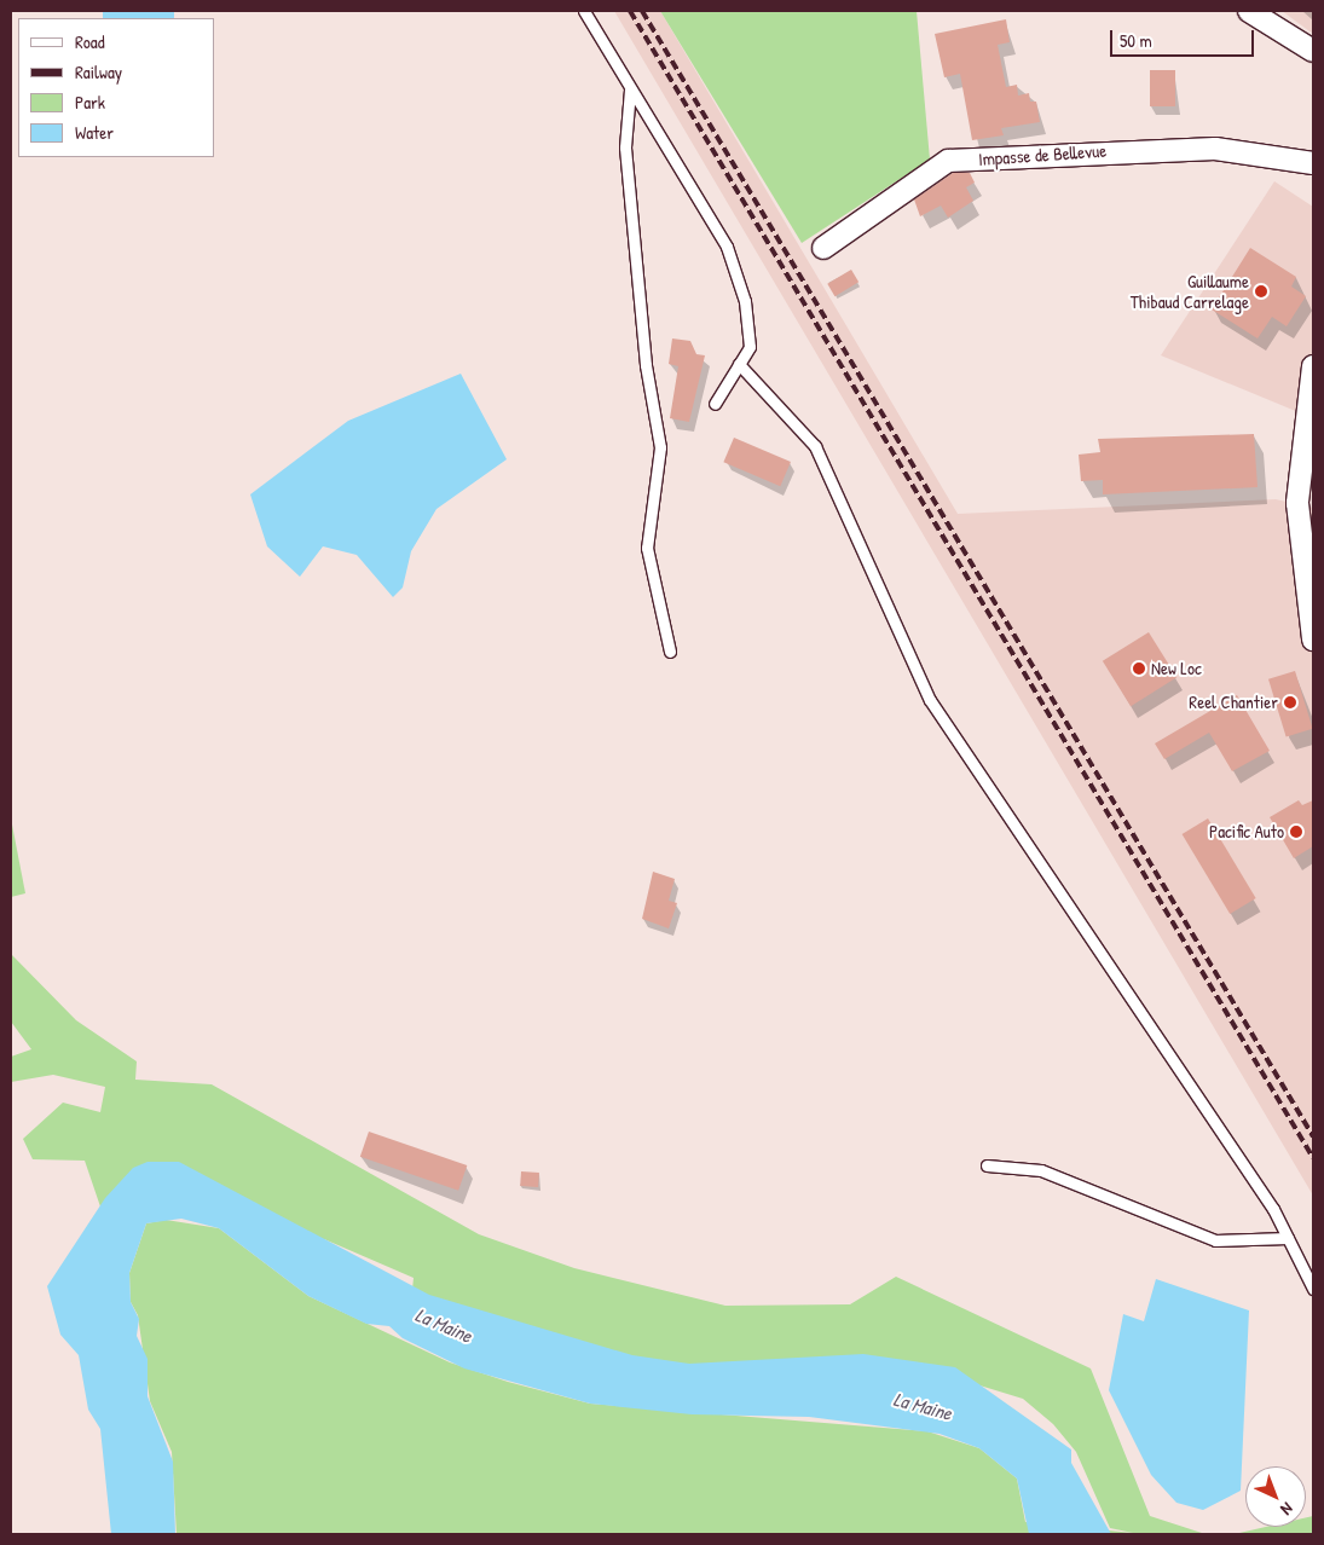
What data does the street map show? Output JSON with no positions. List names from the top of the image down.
{
  "streets": {
    "street": ["Impasse de Bellevue"]
  },
  "water": ["La Maine"],
  "places": [
    "Guillaume Thibaud Carrelage",
    "New Loc",
    "Reel Chantier",
    "Pacific Auto"
  ],
  "legend": [
    "Road",
    "Railway",
    "Park",
    "Water"
  ],
  "scale_bar": "50 m",
  "north": "bottom right"
}
